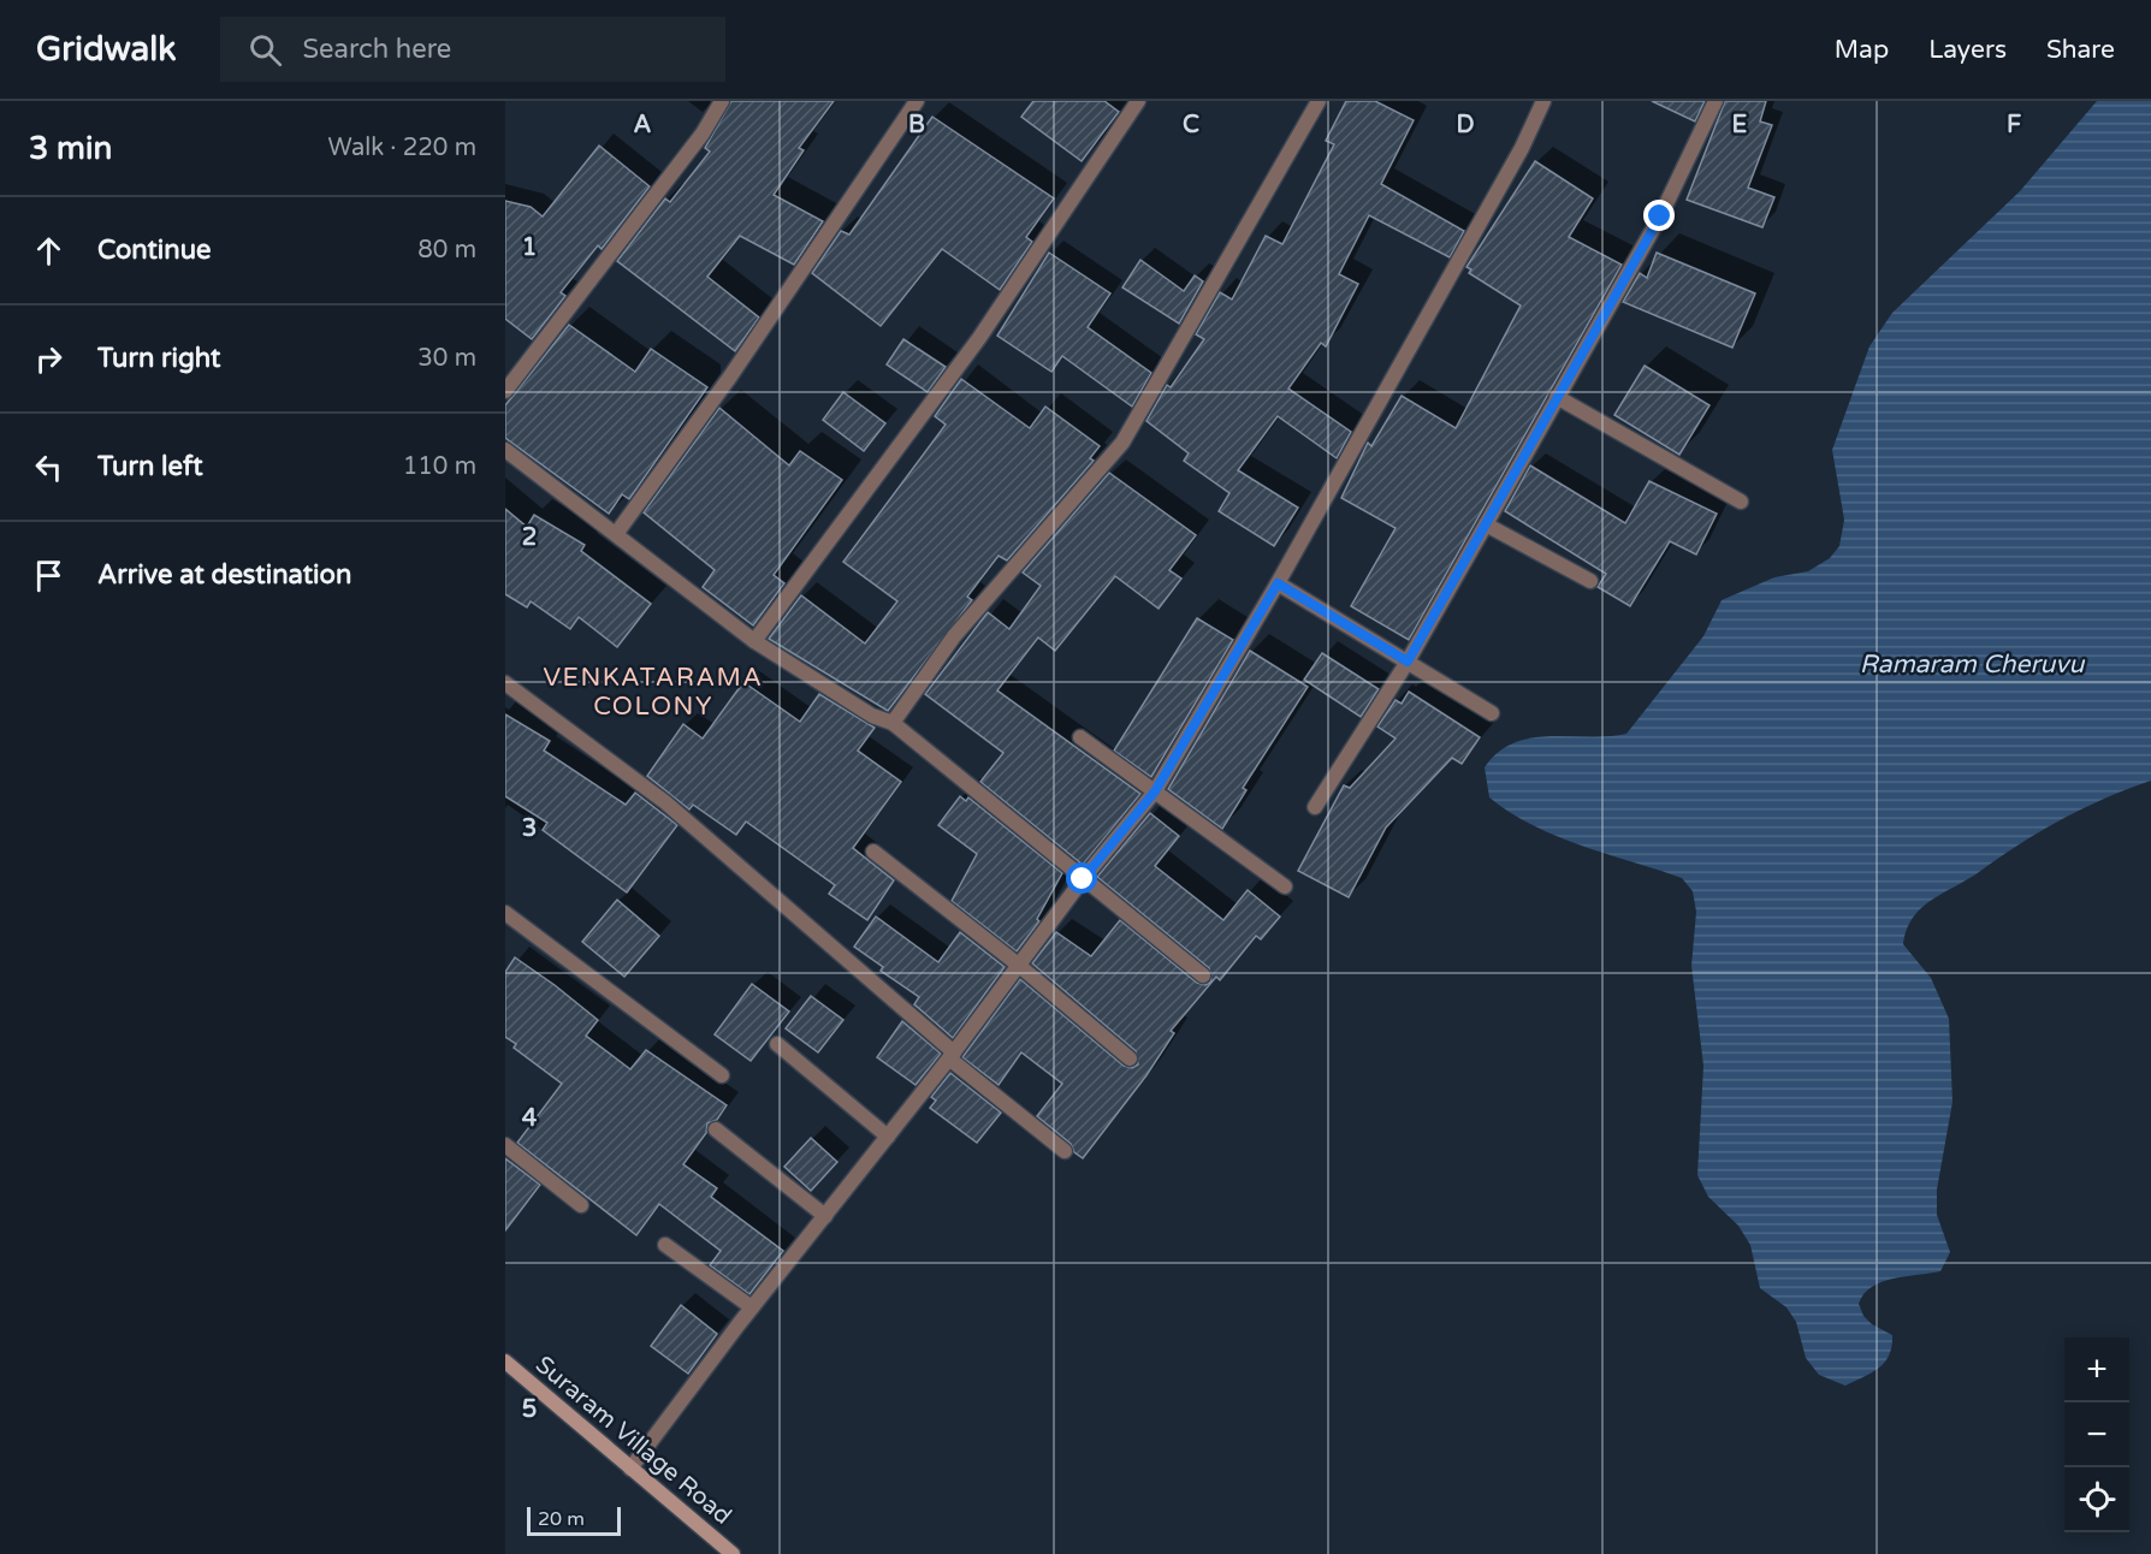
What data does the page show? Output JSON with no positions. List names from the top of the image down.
{
  "streets": {
    "main road": ["Suraram Village Road"]
  },
  "districts": ["VENKATARAMA COLONY"],
  "water": ["Ramaram Cheruvu"],
  "scale_bar": "20 m",
  "page": {
    "header": "Gridwalk",
    "search": "Search here",
    "nav": ["Map", "Layers", "Share"],
    "heading": ["3 min", "Walk · 220 m"],
    "list": [
      ["Continue", "80 m"],
      ["Turn right", "30 m"],
      ["Turn left", "110 m"],
      "Arrive at destination"
    ],
    "map_buttons": ["+", "−"],
    "scale": "20 m"
  },
  "grid": {
    "columns": [
      "A",
      "B",
      "C",
      "D",
      "E",
      "F"
    ],
    "rows": [
      "1",
      "2",
      "3",
      "4",
      "5"
    ]
  }
}
